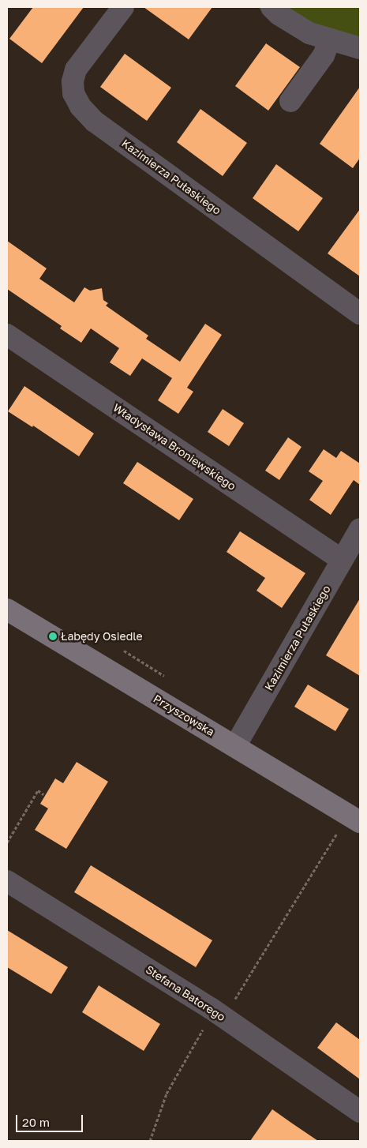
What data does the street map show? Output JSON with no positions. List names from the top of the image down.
{
  "streets": {
    "street": [
      "Kazimierza Pułaskiego",
      "Władysława Broniewskiego",
      "Przyszowska",
      "Stefana Batorego"
    ]
  },
  "crossings": [
    ["Kazimierza Pułaskiego", "Władysława Broniewskiego"],
    ["Kazimierza Pułaskiego", "Przyszowska"]
  ],
  "places": ["Łabędy Osiedle"],
  "scale_bar": "20 m"
}
